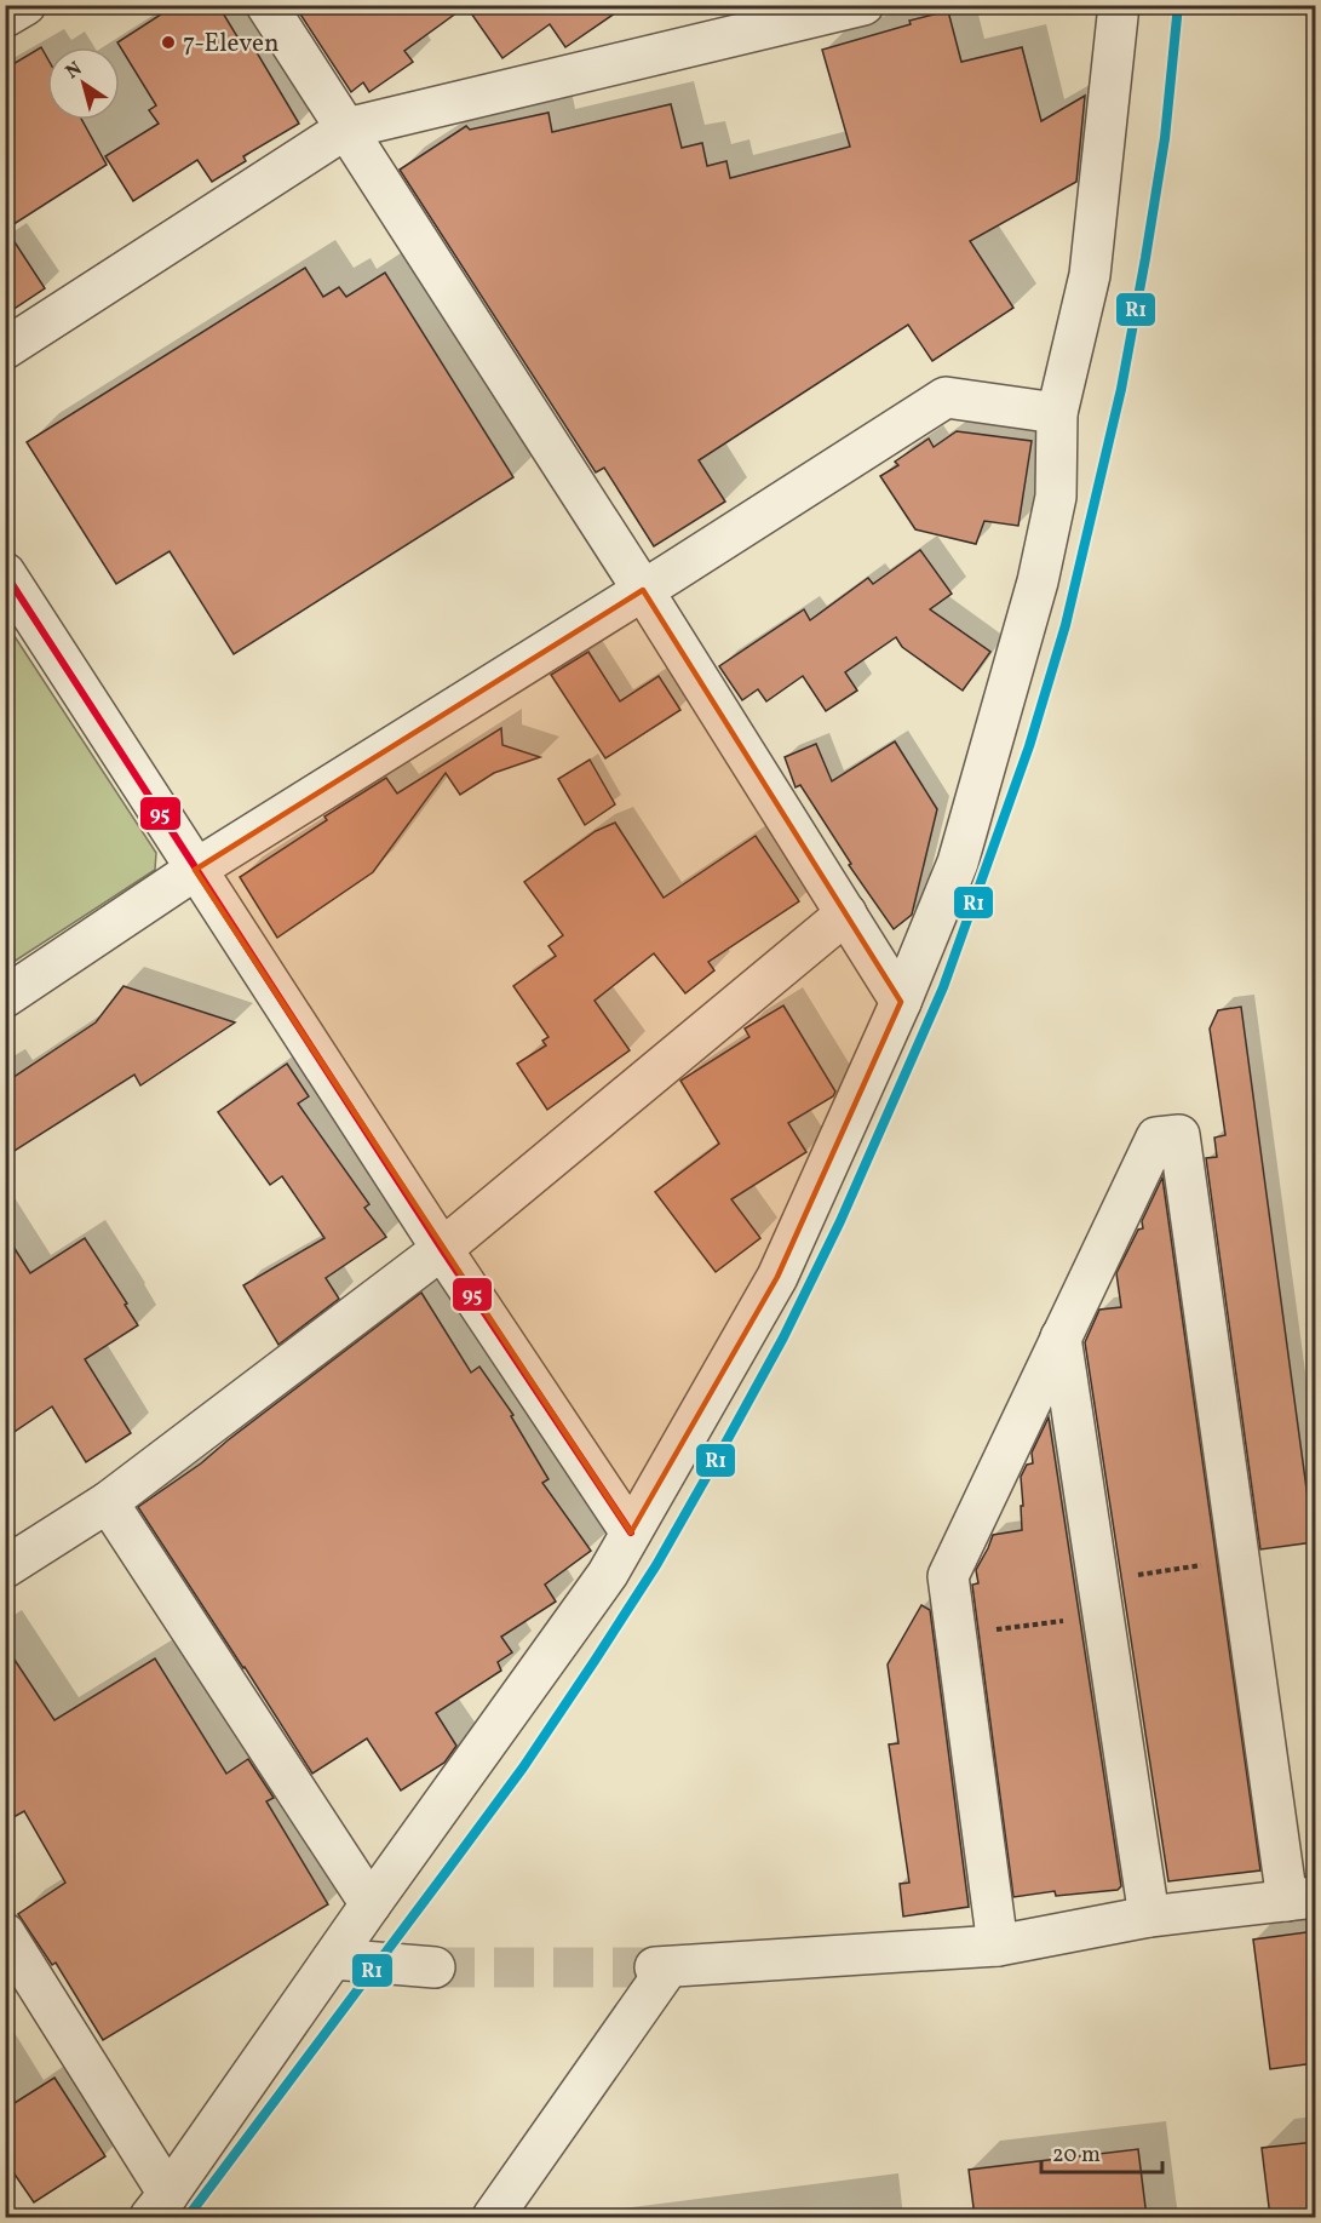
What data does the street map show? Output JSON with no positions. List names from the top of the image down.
{
  "places": ["7-Eleven"],
  "lines": ["transit line R1", "transit line 95"],
  "scale_bar": "20 m",
  "north": "top left"
}
